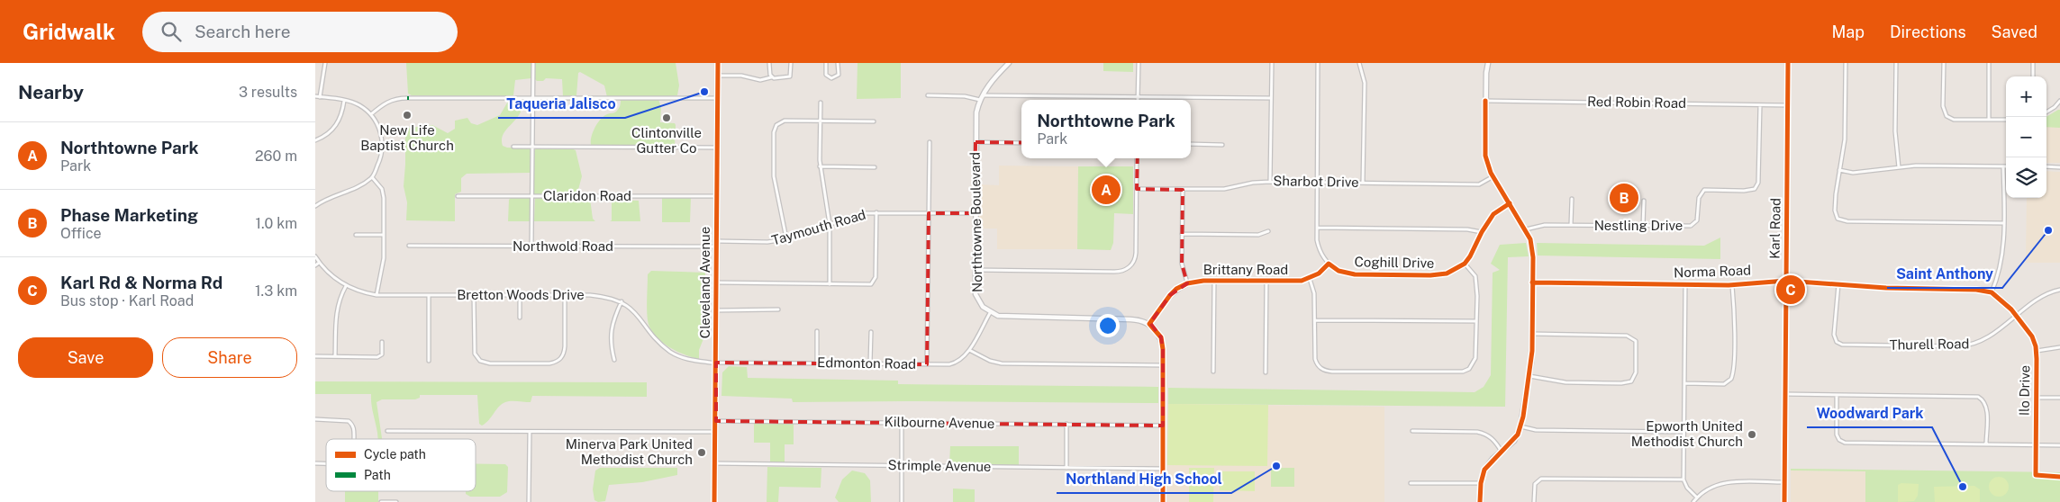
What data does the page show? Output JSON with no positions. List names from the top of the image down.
{
  "streets": {
    "main road": ["Cleveland Avenue"],
    "street": [
      "Red Robin Road",
      "Sharbot Drive",
      "Claridon Road",
      "Northtowne Boulevard",
      "Nestling Drive",
      "Taymouth Road",
      "Karl Road",
      "Northwold Road",
      "Coghill Drive",
      "Brittany Road",
      "Norma Road",
      "Bretton Woods Drive",
      "Thurell Road",
      "Edmonton Road",
      "Ilo Drive",
      "Kilbourne Avenue",
      "Strimple Avenue"
    ]
  },
  "crossings": [
    ["Red Robin Road", "Nestling Drive"],
    ["Red Robin Road", "Karl Road"],
    ["Claridon Road", "Cleveland Avenue"],
    ["Northtowne Boulevard", "Taymouth Road"],
    ["Northtowne Boulevard", "Edmonton Road"],
    ["Taymouth Road", "Northwold Road"],
    ["Taymouth Road", "Cleveland Avenue"],
    ["Karl Road", "Norma Road"],
    ["Northwold Road", "Cleveland Avenue"],
    ["Norma Road", "Thurell Road"],
    ["Cleveland Avenue", "Edmonton Road"],
    ["Cleveland Avenue", "Kilbourne Avenue"],
    ["Cleveland Avenue", "Strimple Avenue"],
    ["Thurell Road", "Ilo Drive"]
  ],
  "places": [
    "Taqueria Jalisco",
    "New Life Baptist Church",
    "Clintonville Gutter Co",
    "Saint Anthony",
    "Epworth United Methodist Church",
    "Minerva Park United Methodist Church",
    "Northland High School",
    "Woodward Park"
  ],
  "legend": ["Cycle path", "Path"],
  "page": {
    "header": "Gridwalk",
    "search": "Search here",
    "nav": ["Map", "Directions", "Saved"],
    "heading": ["Nearby", "3 results"],
    "map_buttons": ["+", "−"],
    "popup": ["Northtowne Park", "Park"],
    "list": [
      {
        "mark": "A",
        "name": "Northtowne Park",
        "note": "Park",
        "value": "260 m"
      },
      {
        "mark": "B",
        "name": "Phase Marketing",
        "note": "Office",
        "value": "1.0 km"
      },
      {
        "mark": "C",
        "name": "Karl Rd & Norma Rd",
        "note": "Bus stop · Karl Road",
        "value": "1.3 km"
      }
    ],
    "pins": ["A", "B", "C"],
    "buttons": ["Save", "Share"]
  }
}
